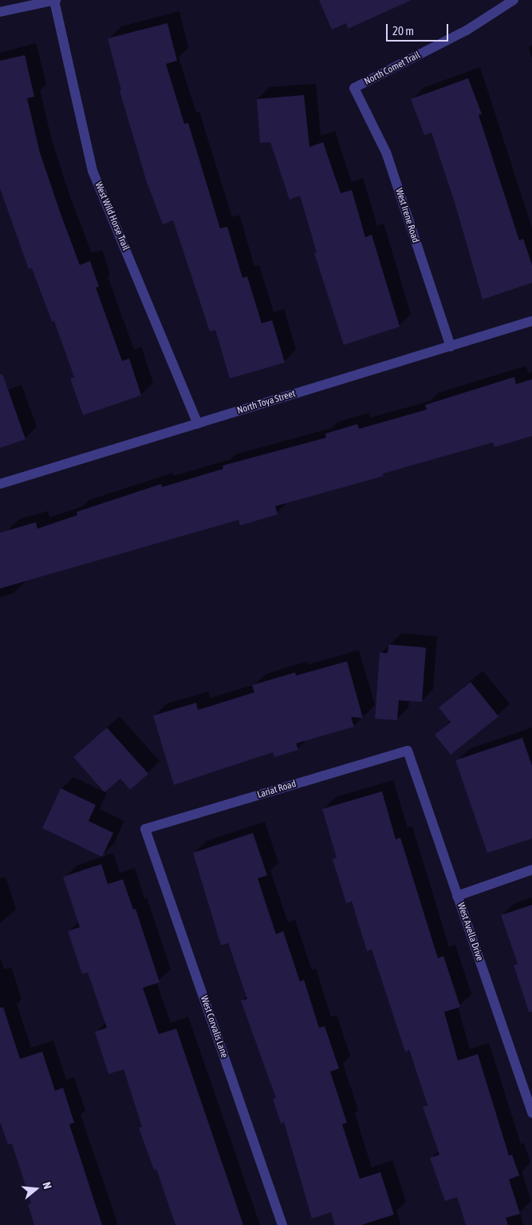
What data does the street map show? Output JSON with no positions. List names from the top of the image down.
{
  "streets": {
    "street": [
      "North Comet Trail",
      "West Irene Road",
      "West Wild Horse Trail",
      "North Toya Street",
      "Lariat Road",
      "West Avella Drive",
      "West Corvalis Lane"
    ]
  },
  "crossings": [
    ["North Comet Trail", "West Irene Road"],
    ["West Irene Road", "North Toya Street"],
    ["West Wild Horse Trail", "North Toya Street"],
    ["Lariat Road", "West Avella Drive"],
    ["Lariat Road", "West Corvalis Lane"]
  ],
  "scale_bar": "20 m",
  "north": "right"
}
